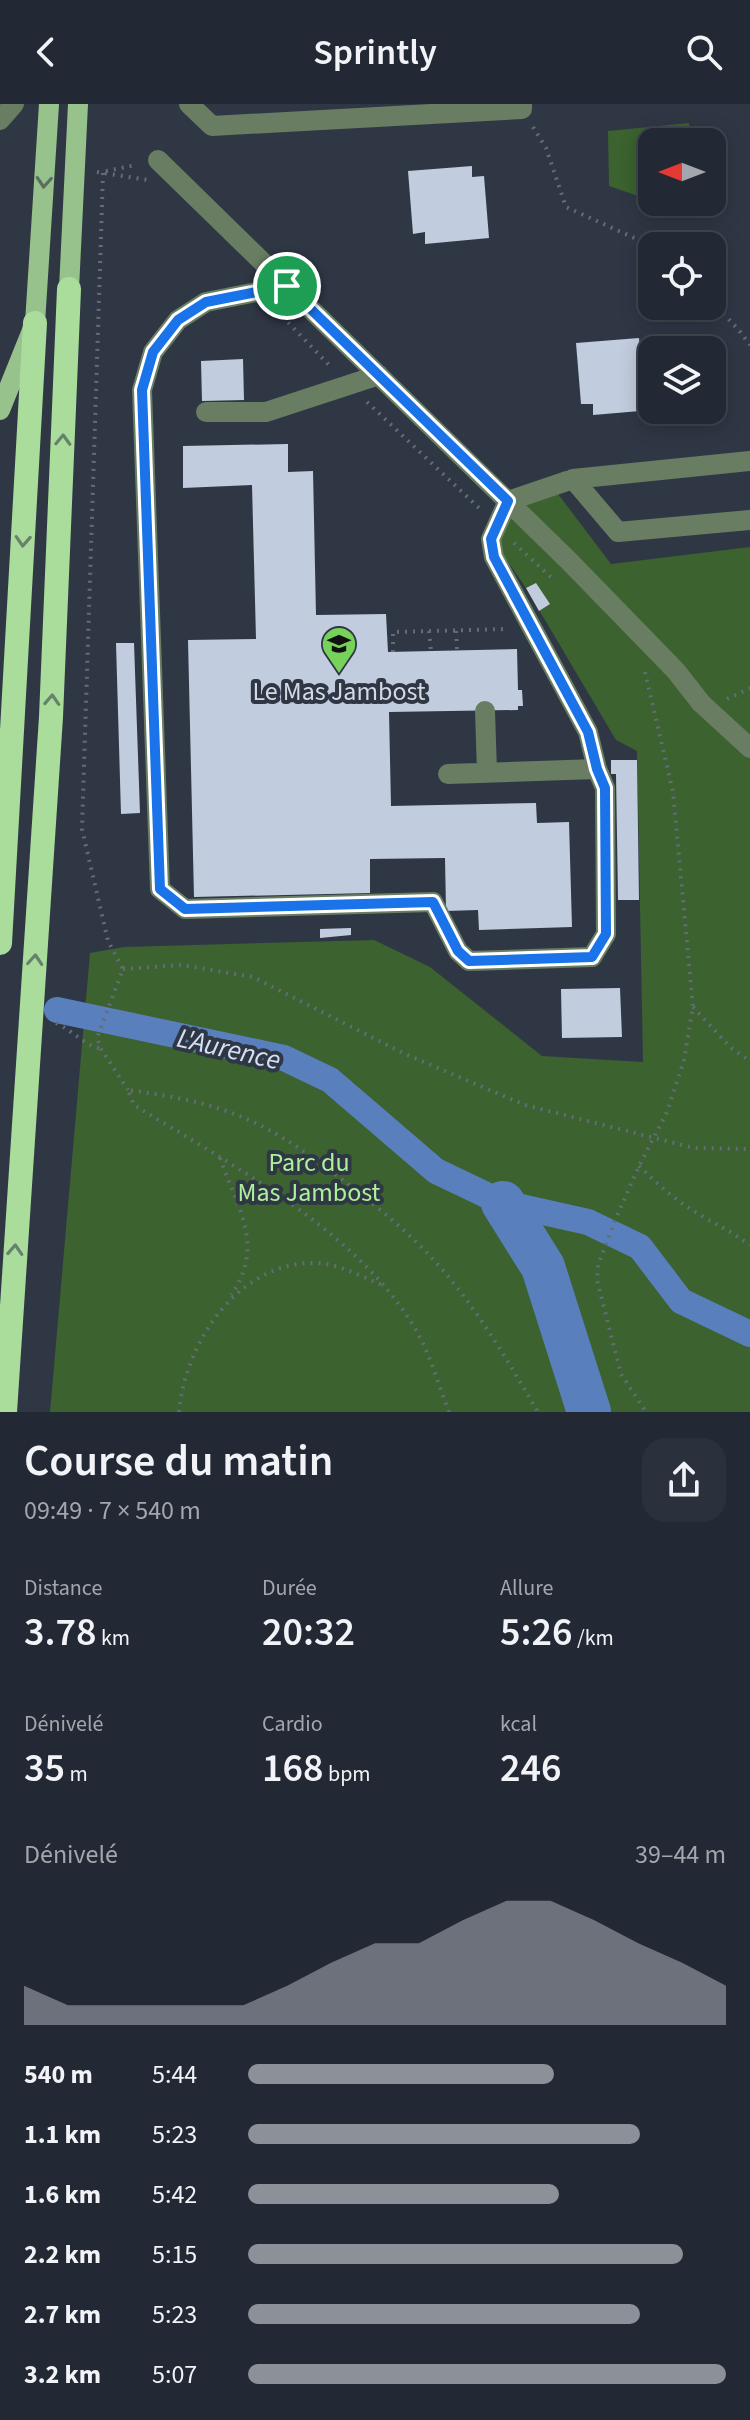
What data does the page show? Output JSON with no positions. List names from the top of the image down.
{
  "water": ["L'Aurence"],
  "parks": ["Parc du Mas Jambost"],
  "places": {
    "school or university": ["Le Mas Jambost"]
  },
  "north": "left",
  "page": {
    "header": "Sprintly",
    "heading": ["Course du matin", "09:49 · 7 × 540 m"],
    "stats": [
      ["Distance", "3.78 km"],
      ["Durée", "20:32"],
      ["Allure", "5:26 /km"],
      ["Dénivelé", "35 m"],
      ["Cardio", "168 bpm"],
      ["kcal", "246"]
    ],
    "chart": ["Dénivelé", "39–44 m"],
    "list": [
      {
        "name": "540 m",
        "note": "5:44"
      },
      {
        "name": "1.1 km",
        "note": "5:23"
      },
      {
        "name": "1.6 km",
        "note": "5:42"
      },
      {
        "name": "2.2 km",
        "note": "5:15"
      },
      {
        "name": "2.7 km",
        "note": "5:23"
      },
      {
        "name": "3.2 km",
        "note": "5:07"
      }
    ]
  }
}
